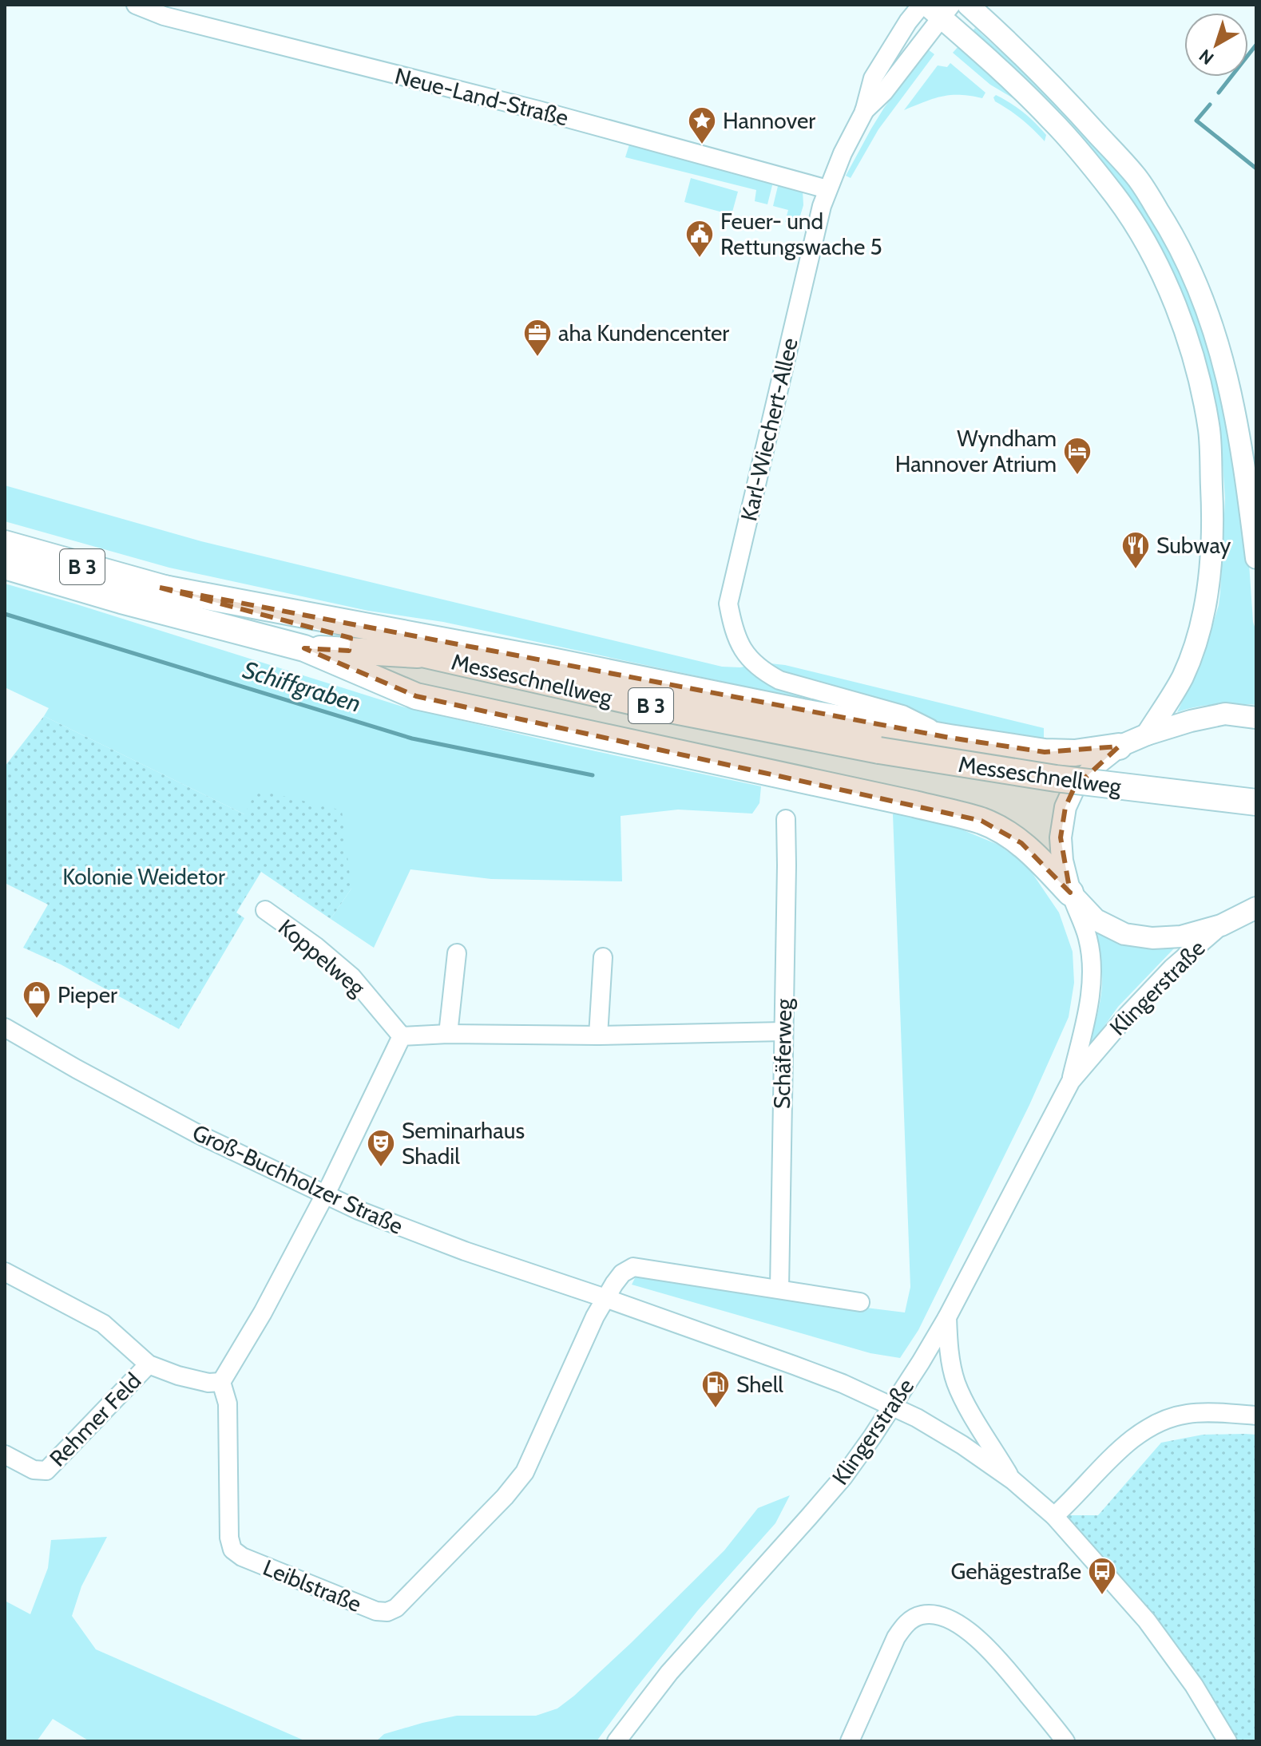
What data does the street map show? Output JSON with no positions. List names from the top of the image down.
{
  "streets": {
    "highway": ["B 3", "Messeschnellweg"],
    "street": [
      "Neue-Land-Straße",
      "Karl-Wiechert-Allee",
      "Koppelweg",
      "Klingerstraße",
      "Schäferweg",
      "Groß-Buchholzer Straße",
      "Rehmer Feld",
      "Leiblstraße"
    ]
  },
  "crossings": [
    ["Neue-Land-Straße", "Karl-Wiechert-Allee"],
    ["Klingerstraße", "Groß-Buchholzer Straße"],
    ["Groß-Buchholzer Straße", "Leiblstraße"]
  ],
  "water": ["Schiffgraben"],
  "parks": ["Kolonie Weidetor"],
  "places": {
    "place": ["Hannover"],
    "public building": ["Feuer- und Rettungswache 5"],
    "office": ["aha Kundencenter"],
    "hotel": ["Wyndham Hannover Atrium"],
    "restaurant": ["Subway"],
    "shop": ["Pieper"],
    "theatre": ["Seminarhaus Shadil"],
    "fuel station": ["Shell"],
    "bus stop": ["Gehägestraße"]
  },
  "north": "bottom left"
}
